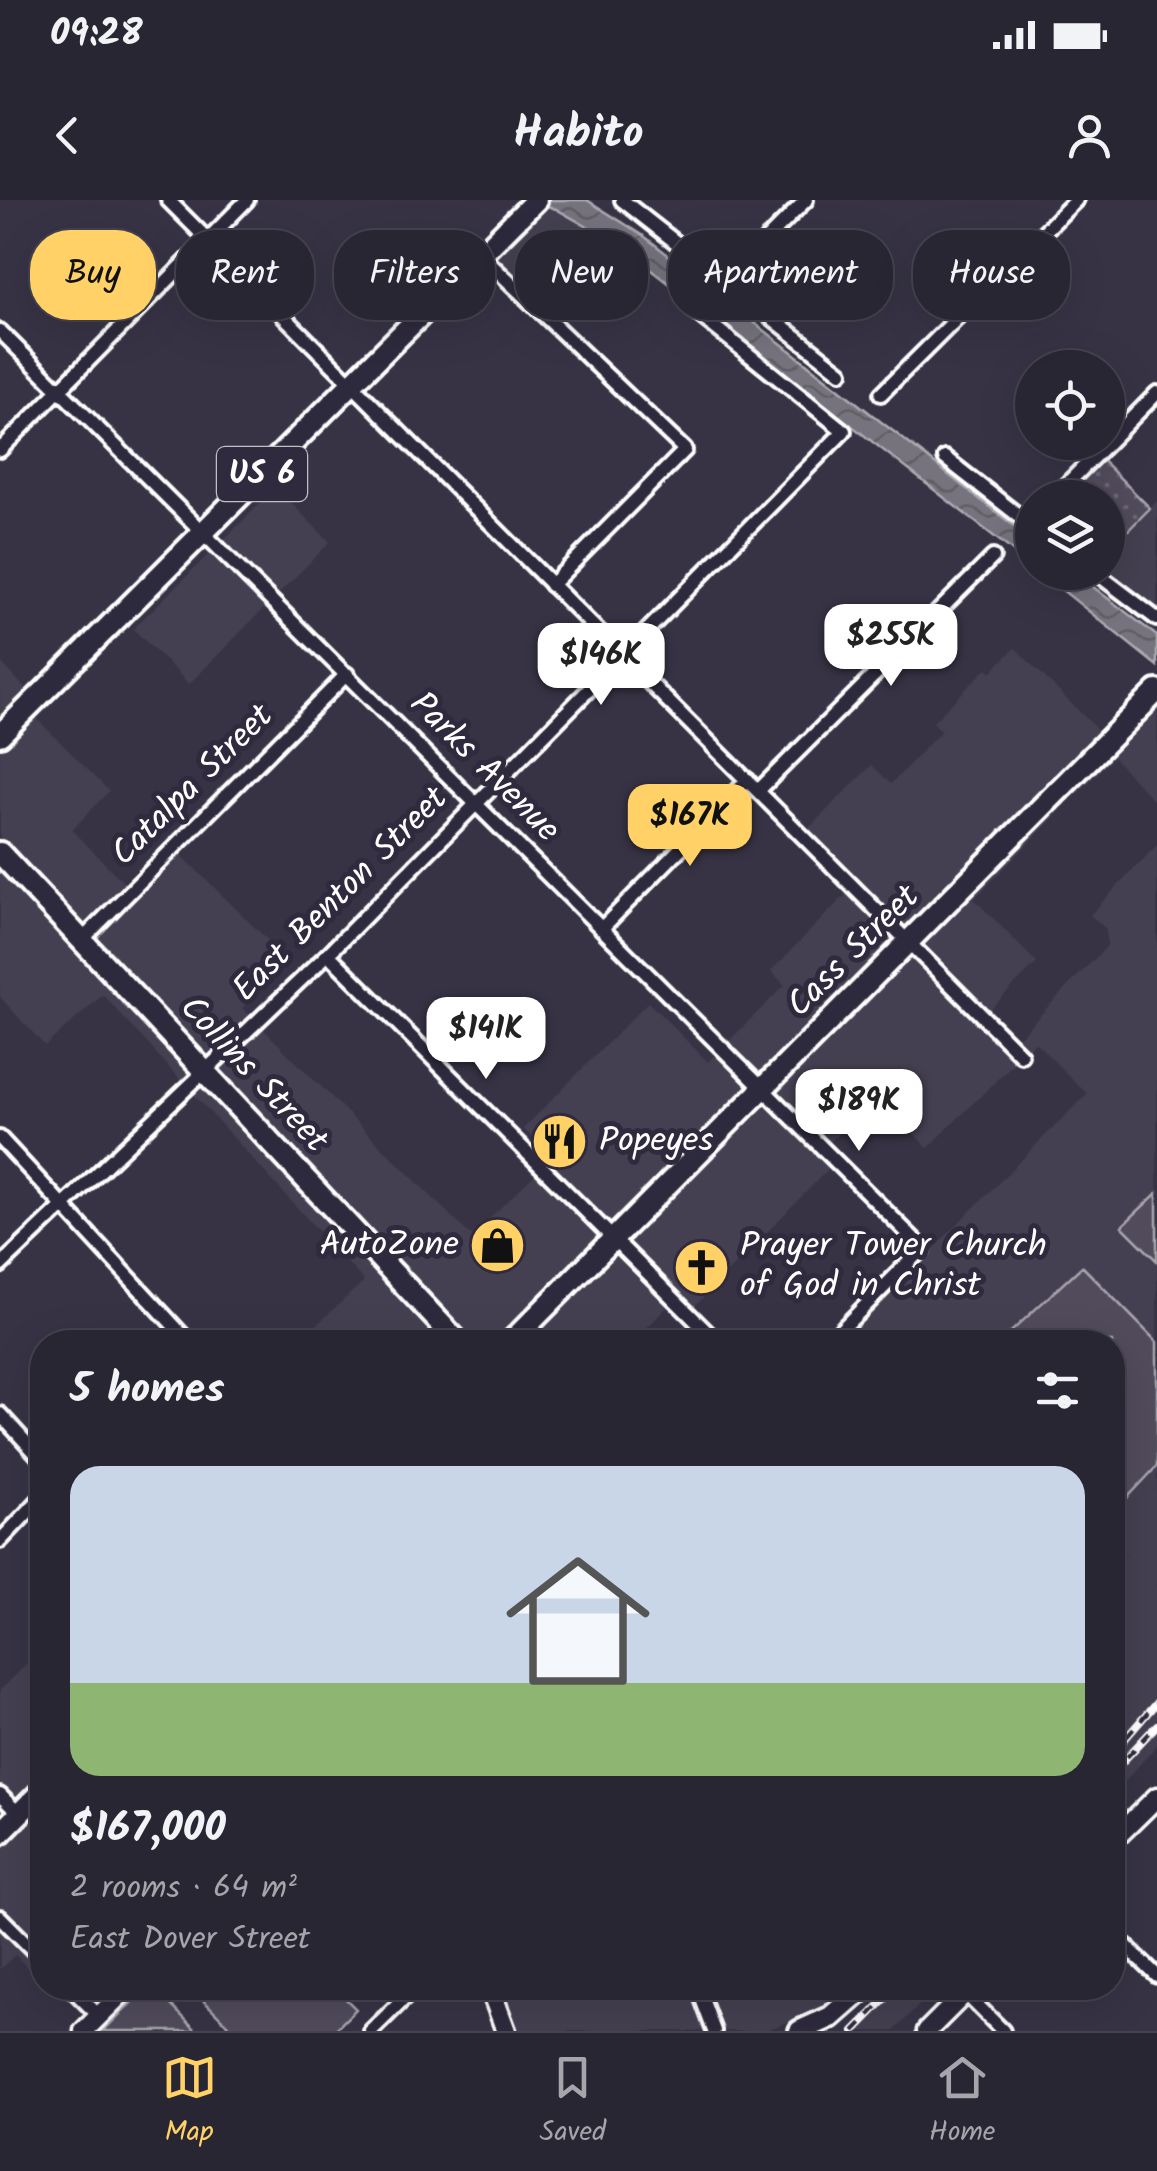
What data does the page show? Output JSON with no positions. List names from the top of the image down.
{
  "streets": {
    "main road": ["US 6", "Cass Street", "Collins Street"],
    "street": ["Parks Avenue", "Catalpa Street", "East Benton Street"]
  },
  "crossings": [
    ["US 6", "Parks Avenue"],
    ["Parks Avenue", "Catalpa Street"],
    ["Parks Avenue", "East Benton Street"],
    ["Parks Avenue", "Cass Street"],
    ["Catalpa Street", "Collins Street"],
    ["East Benton Street", "Collins Street"]
  ],
  "places": {
    "restaurant": ["Popeyes"],
    "shop": ["AutoZone"],
    "church": ["Prayer Tower Church of God in Christ"]
  },
  "page": {
    "status": "09:28",
    "header": "Habito",
    "chip": [
      "Buy",
      "Rent",
      "Filters",
      "New",
      "Apartment",
      "House"
    ],
    "price": [
      "$255K",
      "$146K",
      "$167K",
      "$141K",
      "$189K"
    ],
    "heading": "5 homes",
    "list": [
      {
        "name": "$167,000",
        "note": "2 rooms · 64 m² · East Dover Street"
      }
    ],
    "tabs": ["Map", "Saved", "Home"]
  }
}
